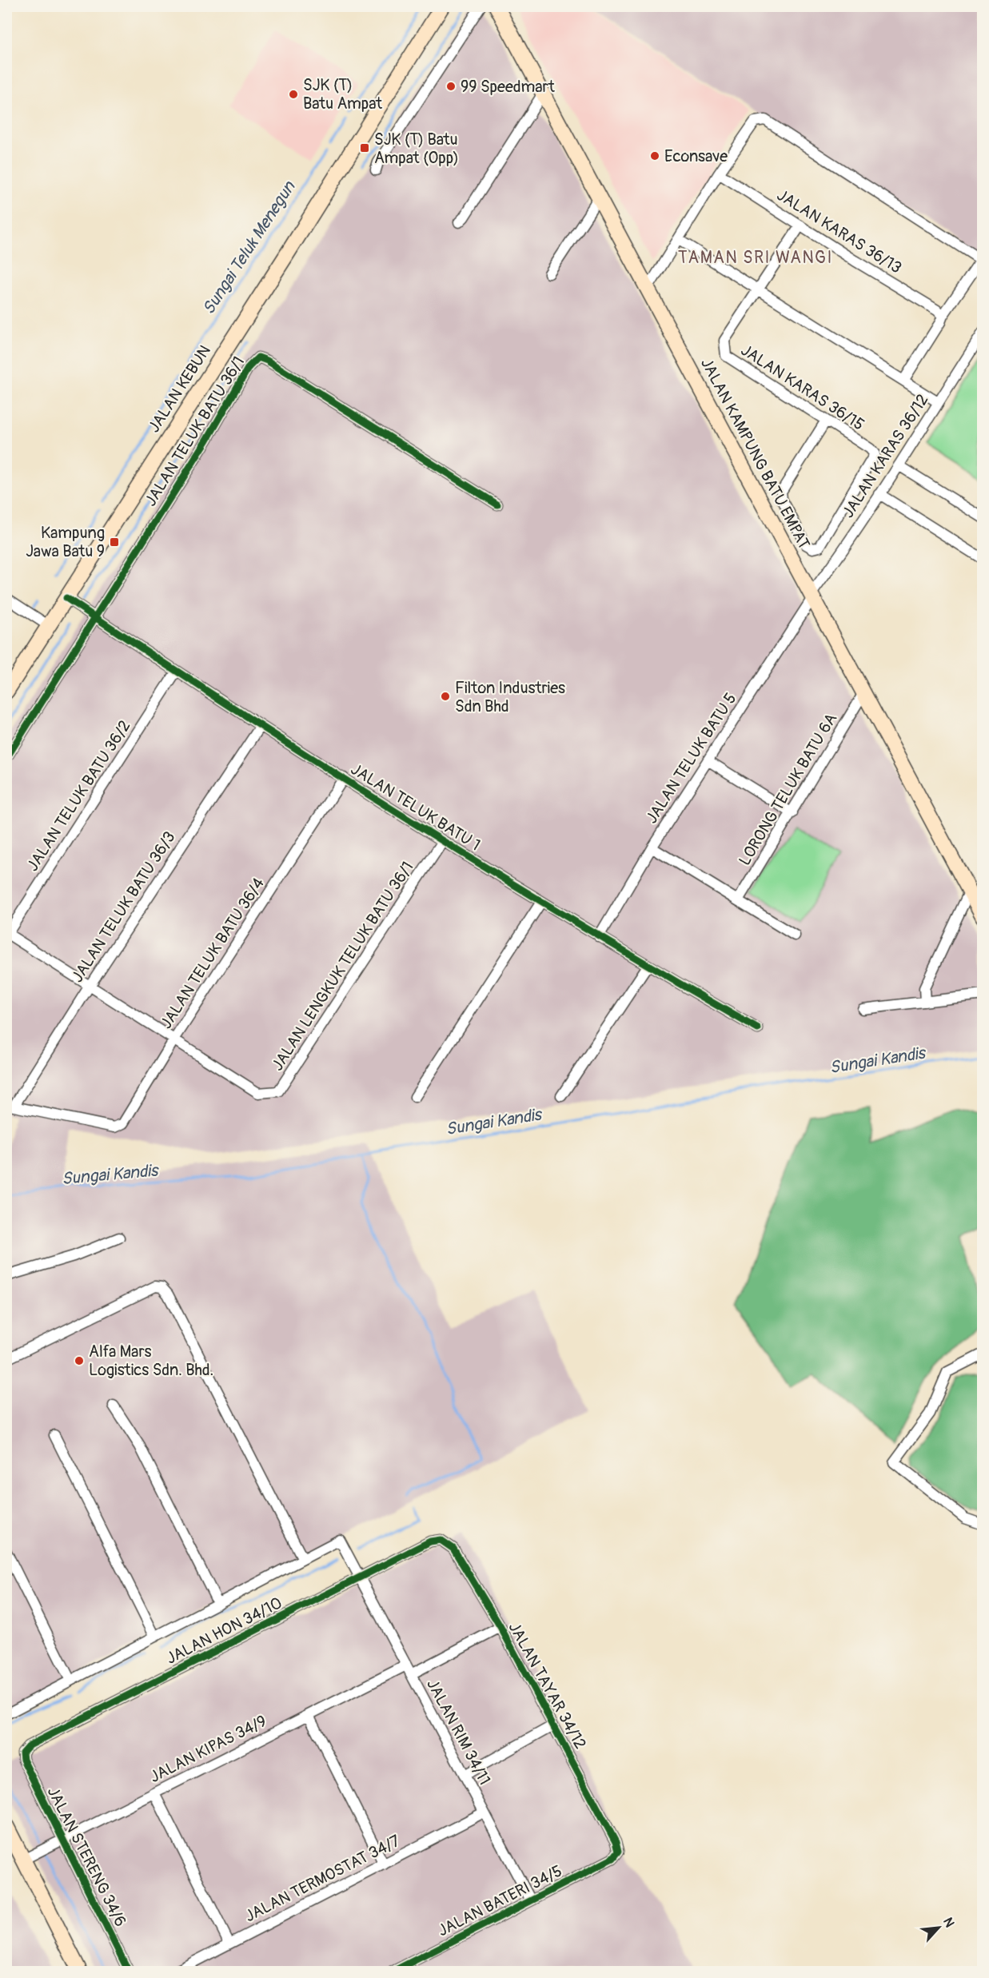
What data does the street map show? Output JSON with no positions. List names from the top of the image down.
{
  "streets": {
    "main road": ["JALAN KEBUN", "JALAN KAMPUNG BATU EMPAT"],
    "street": [
      "JALAN KARAS 36/13",
      "JALAN KARAS 36/15",
      "JALAN TELUK BATU 36/1",
      "JALAN KARAS 36/12",
      "JALAN TELUK BATU 5",
      "LORONG TELUK BATU 6A",
      "JALAN TELUK BATU 36/2",
      "JALAN TELUK BATU 1",
      "JALAN TELUK BATU 36/3",
      "JALAN TELUK BATU 36/4",
      "JALAN LENGKUK TELUK BATU 36/1",
      "JALAN HON 34/10",
      "JALAN TAYAR 34/12",
      "JALAN RIM 34/11",
      "JALAN KIPAS 34/9",
      "JALAN STERENG 34/6",
      "JALAN TERMOSTAT 34/7",
      "JALAN BATERI 34/5"
    ]
  },
  "crossings": [
    ["JALAN KEBUN", "JALAN TELUK BATU 1"],
    ["JALAN TELUK BATU 36/1", "JALAN TELUK BATU 1"],
    ["JALAN KAMPUNG BATU EMPAT", "JALAN KARAS 36/12"],
    ["JALAN KAMPUNG BATU EMPAT", "JALAN TELUK BATU 5"],
    ["JALAN KAMPUNG BATU EMPAT", "LORONG TELUK BATU 6A"],
    ["JALAN KARAS 36/12", "JALAN TELUK BATU 5"],
    ["JALAN TELUK BATU 5", "JALAN TELUK BATU 1"],
    ["JALAN TELUK BATU 36/2", "JALAN TELUK BATU 1"],
    ["JALAN TELUK BATU 1", "JALAN TELUK BATU 36/3"],
    ["JALAN TELUK BATU 1", "JALAN TELUK BATU 36/4"],
    ["JALAN TELUK BATU 1", "JALAN LENGKUK TELUK BATU 36/1"],
    ["JALAN TELUK BATU 36/3", "JALAN TELUK BATU 36/4"],
    ["JALAN TELUK BATU 36/4", "JALAN LENGKUK TELUK BATU 36/1"],
    ["JALAN HON 34/10", "JALAN TAYAR 34/12"],
    ["JALAN HON 34/10", "JALAN RIM 34/11"],
    ["JALAN HON 34/10", "JALAN STERENG 34/6"],
    ["JALAN TAYAR 34/12", "JALAN KIPAS 34/9"],
    ["JALAN TAYAR 34/12", "JALAN BATERI 34/5"],
    ["JALAN RIM 34/11", "JALAN KIPAS 34/9"],
    ["JALAN RIM 34/11", "JALAN TERMOSTAT 34/7"],
    ["JALAN RIM 34/11", "JALAN BATERI 34/5"],
    ["JALAN KIPAS 34/9", "JALAN STERENG 34/6"]
  ],
  "districts": ["TAMAN SRI WANGI"],
  "water": ["Sungai Teluk Menegun", "Sungai Kandis"],
  "places": {
    "other": [
      "99 Speedmart",
      "SJK (T) Batu Ampat",
      "Econsave",
      "Filton Industries Sdn Bhd",
      "Alfa Mars Logistics Sdn. Bhd."
    ],
    "transit": ["SJK (T) Batu Ampat (Opp)", "Kampung Jawa Batu 9"]
  },
  "north": "top right"
}
